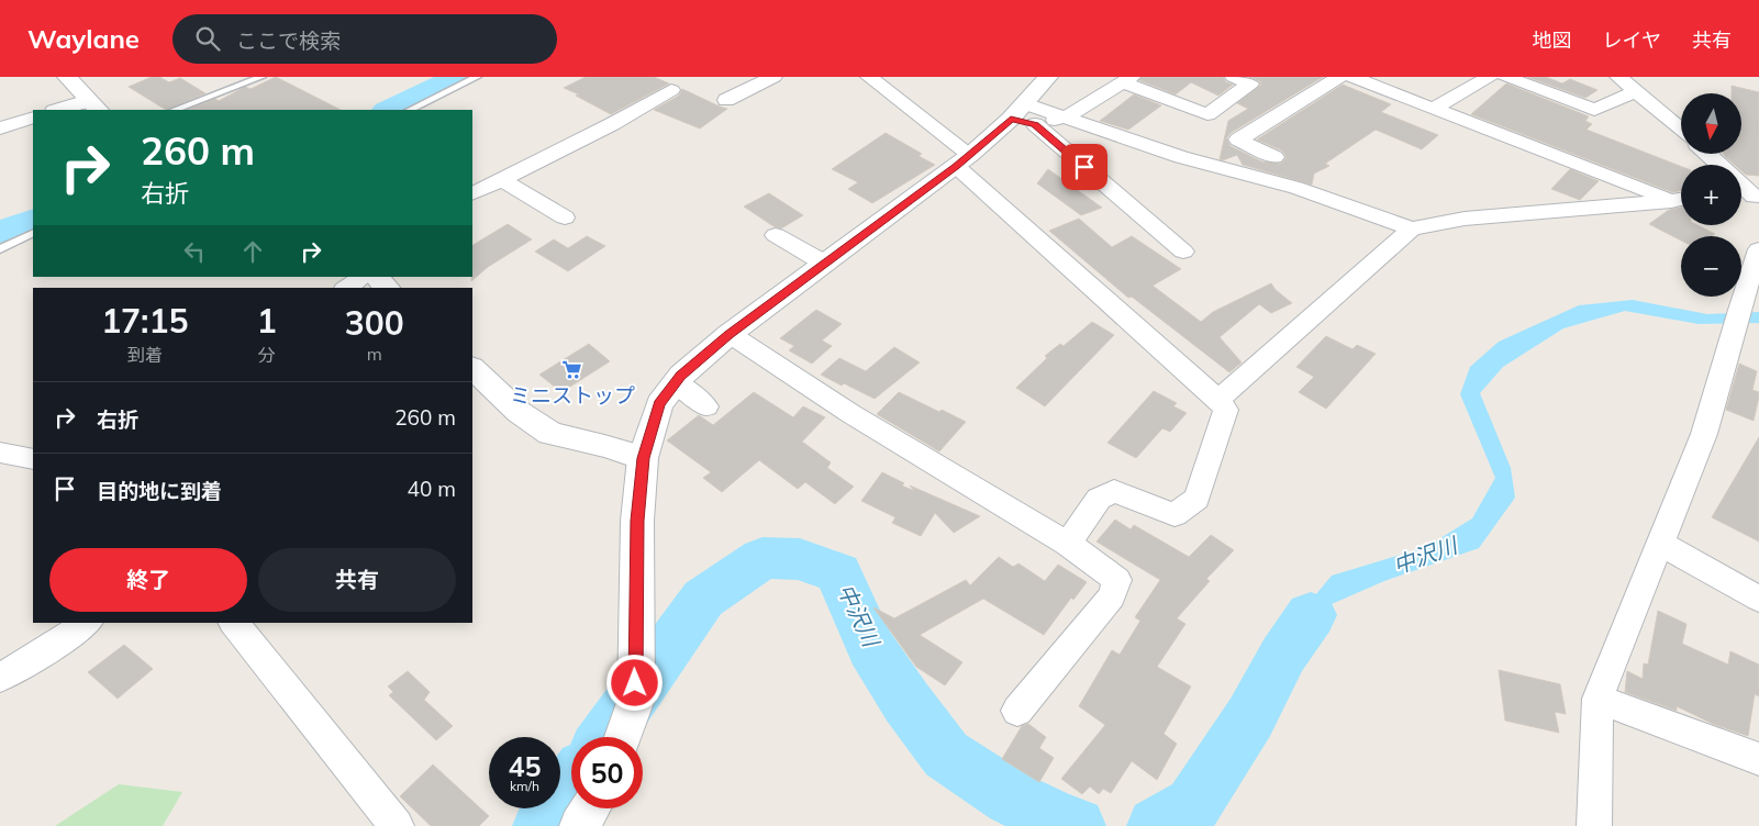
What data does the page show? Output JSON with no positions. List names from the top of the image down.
{
  "water": ["中沢川"],
  "places": {
    "supermarket": ["ミニストップ"]
  },
  "north": "bottom",
  "page": {
    "header": "Waylane",
    "search": "ここで検索",
    "nav": ["地図", "レイヤ", "共有"],
    "map_buttons": ["+", "−"],
    "turn": ["260 m", "右折"],
    "eta": [
      "17:15",
      "到着",
      "1",
      "分",
      "300",
      "m"
    ],
    "list": [
      {
        "name": "右折",
        "value": "260 m"
      },
      {
        "name": "目的地に到着",
        "value": "40 m"
      }
    ],
    "buttons": ["終了", "共有"],
    "speed": "45 km/h",
    "limit": "50"
  }
}
